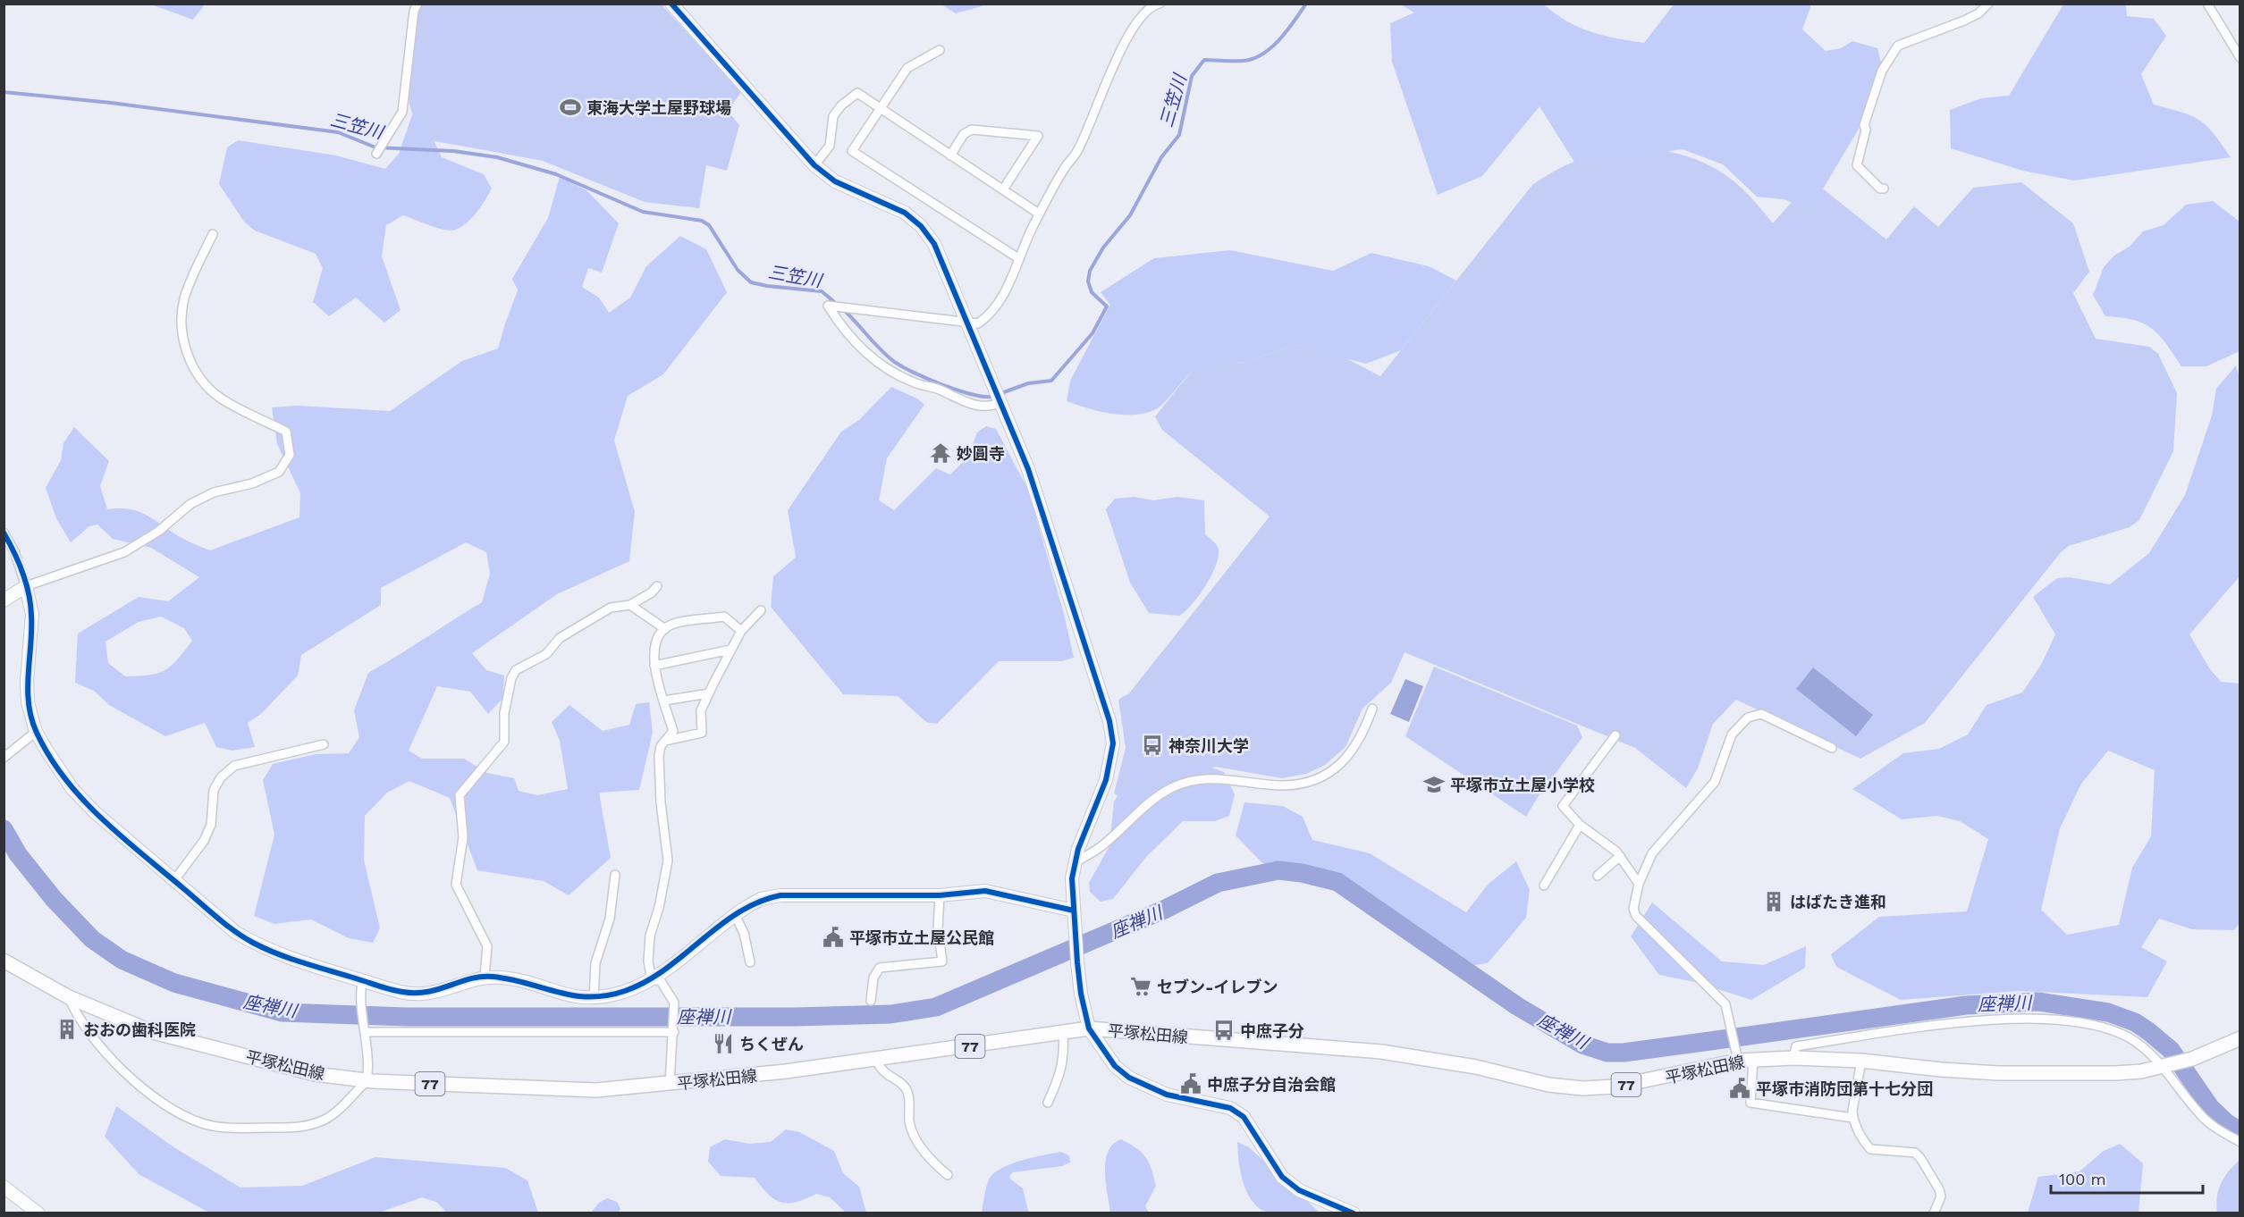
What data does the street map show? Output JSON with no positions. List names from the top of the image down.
{
  "streets": {
    "main road": ["平塚松田線", "77"]
  },
  "water": ["三笠川", "座禅川"],
  "places": {
    "sports": ["東海大学土屋野球場"],
    "temple": ["妙圓寺"],
    "bus stop": ["神奈川大学", "中庶子分"],
    "school or university": ["平塚市立土屋小学校"],
    "building": ["はばたき進和", "おおの歯科医院"],
    "public building": ["平塚市立土屋公民館", "中庶子分自治会館", "平塚市消防団第十七分団"],
    "supermarket": ["セブン-イレブン"],
    "restaurant": ["ちくぜん"]
  },
  "scale_bar": "100 m"
}
